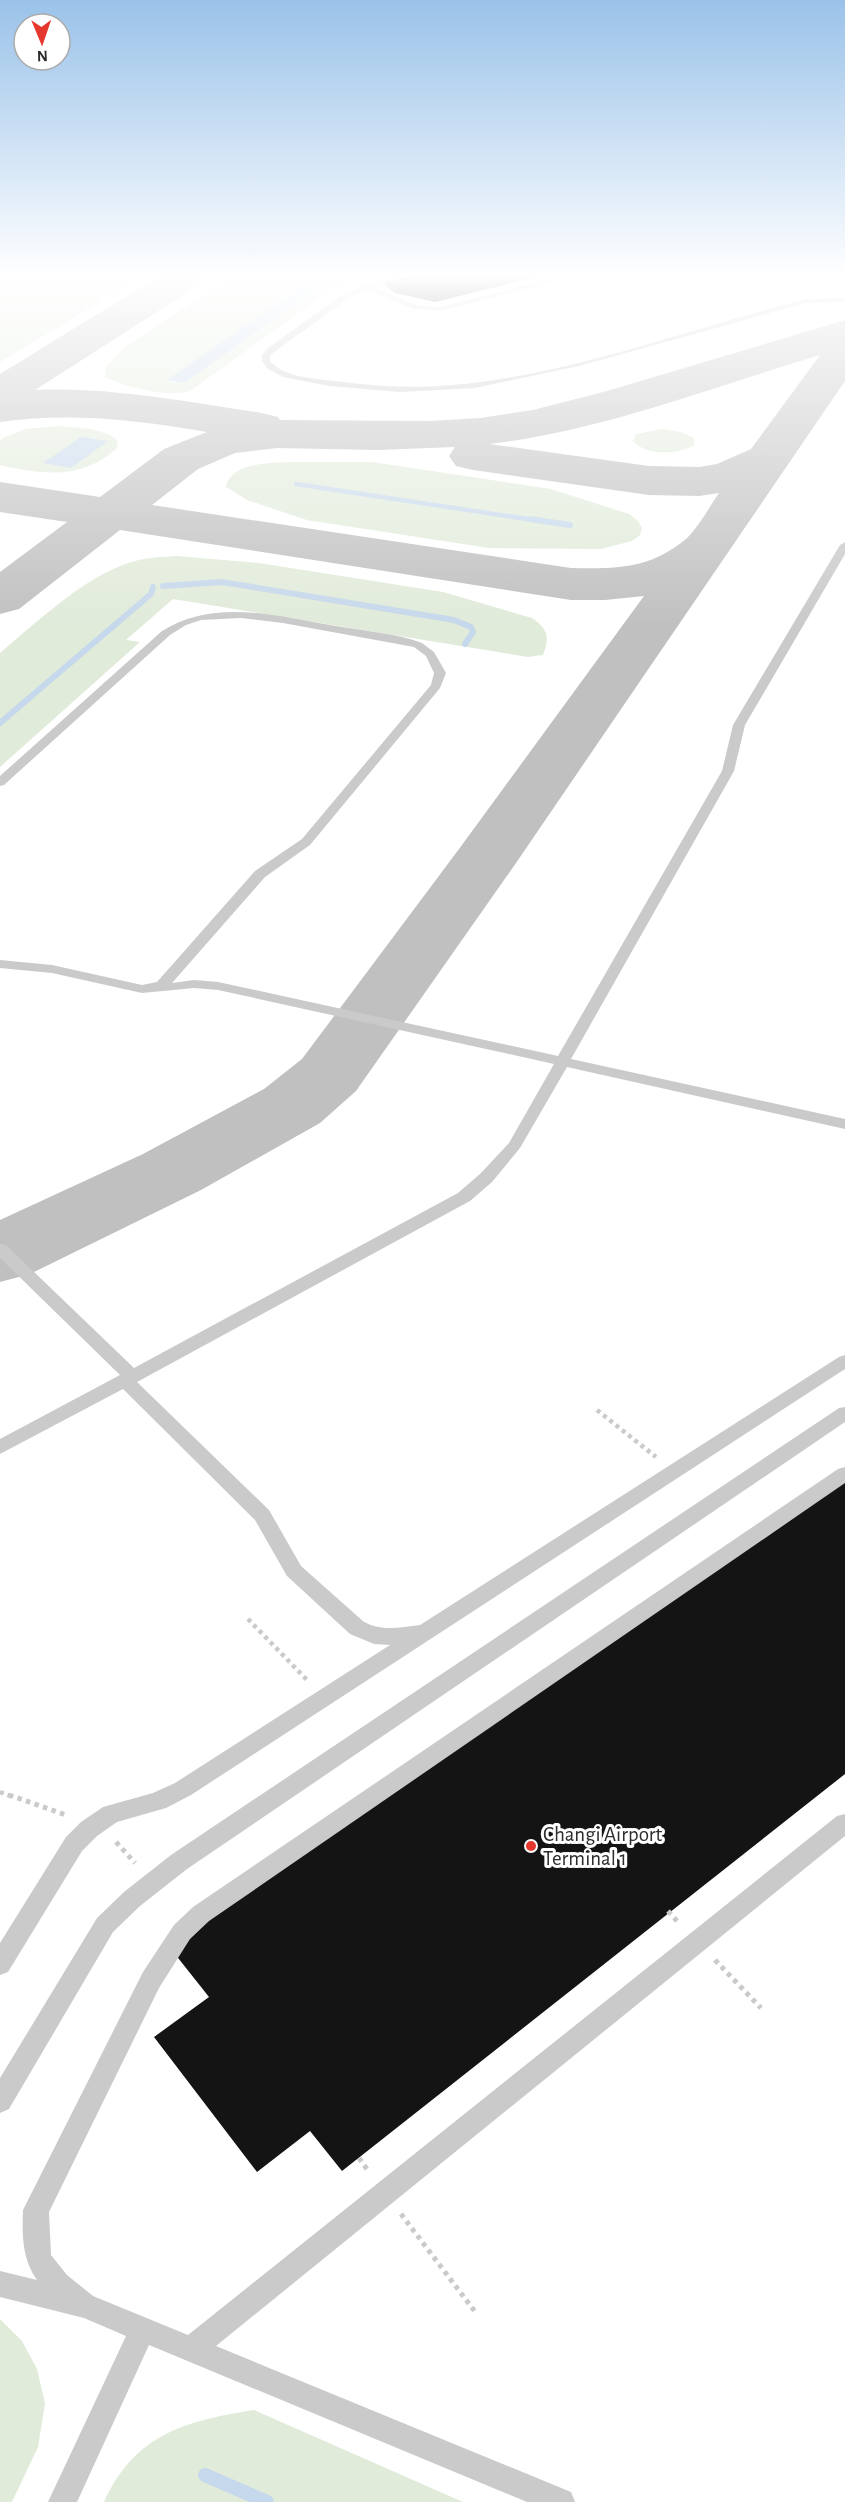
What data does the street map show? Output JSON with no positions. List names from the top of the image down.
{
  "places": ["Changi Airport Terminal 1"],
  "north": "bottom"
}
